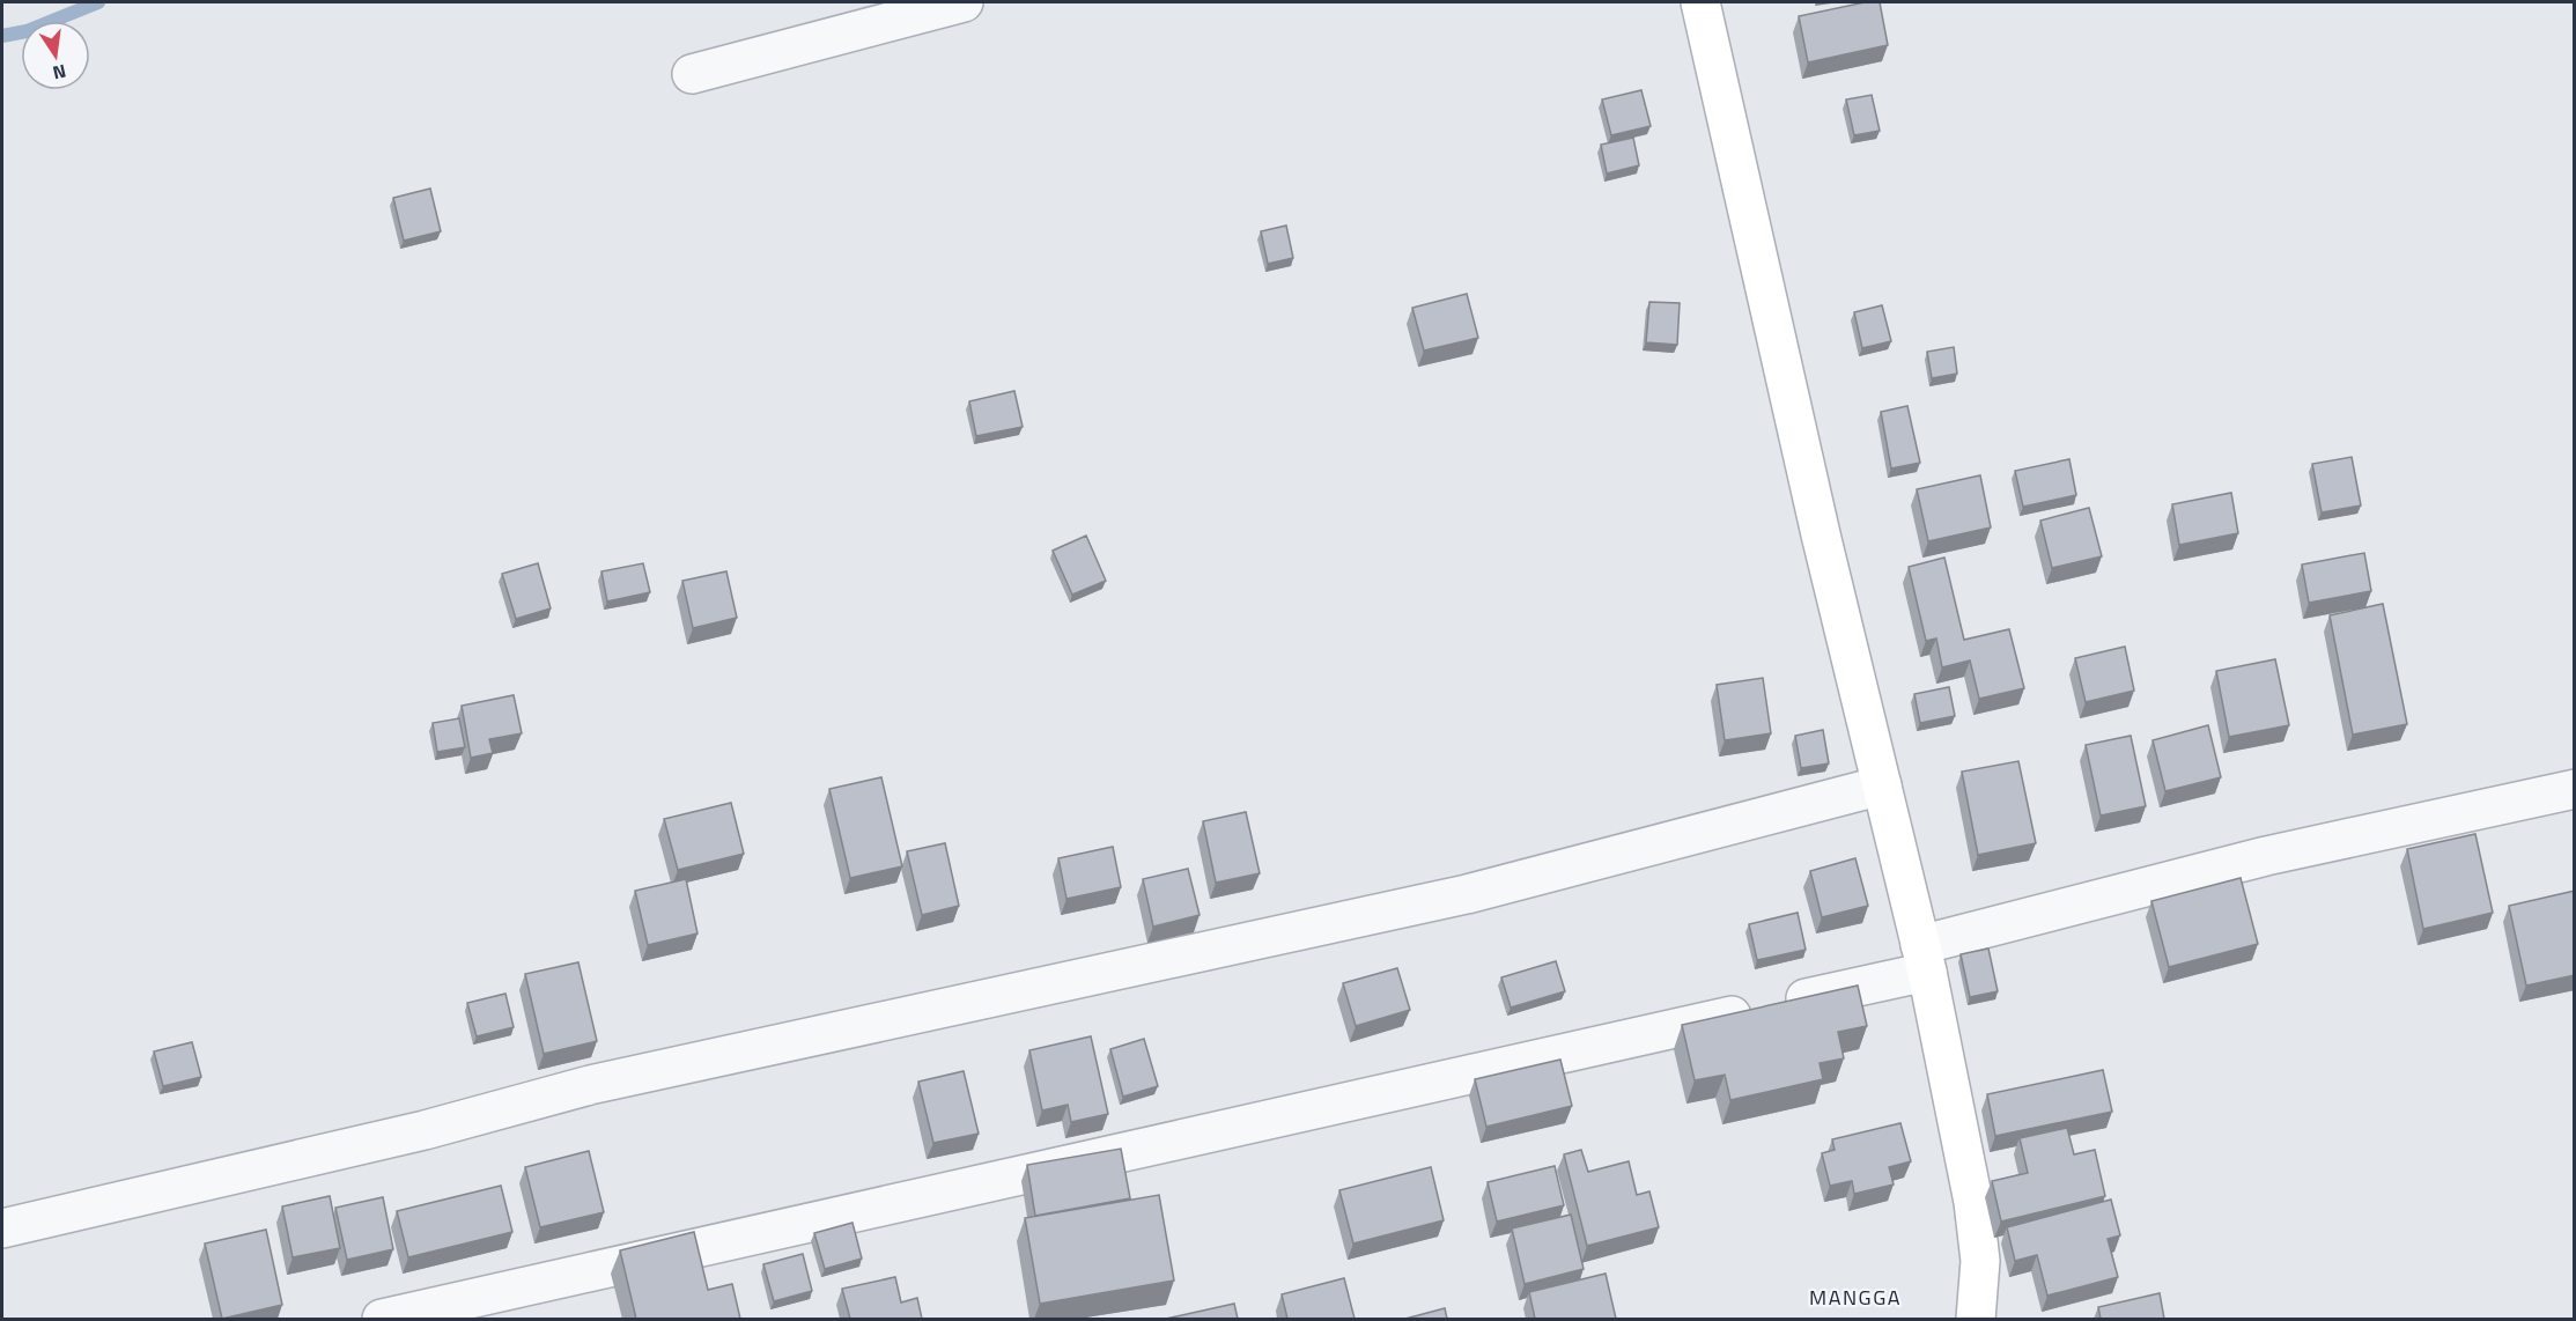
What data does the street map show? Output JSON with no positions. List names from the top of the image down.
{
  "districts": ["MANGGA"],
  "north": "bottom"
}
